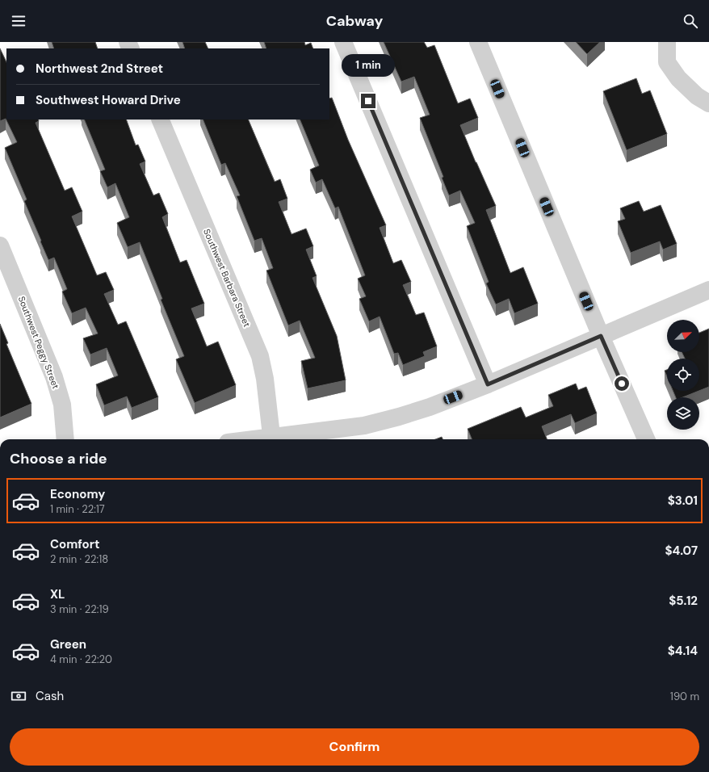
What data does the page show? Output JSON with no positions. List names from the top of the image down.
{
  "streets": {
    "street": ["Southwest Barbara Street", "Southwest Peggy Street"]
  },
  "north": "top right",
  "page": {
    "header": "Cabway",
    "banner": ["Northwest 2nd Street", "Southwest Howard Drive"],
    "bubble": "1 min",
    "heading": "Choose a ride",
    "list": [
      {
        "name": "Economy",
        "note": "1 min · 22:17",
        "value": "$3.01"
      },
      {
        "name": "Comfort",
        "note": "2 min · 22:18",
        "value": "$4.07"
      },
      {
        "name": "XL",
        "note": "3 min · 22:19",
        "value": "$5.12"
      },
      {
        "name": "Green",
        "note": "4 min · 22:20",
        "value": "$4.14"
      }
    ],
    "pay": ["Cash", "190 m"],
    "buttons": "Confirm"
  }
}
